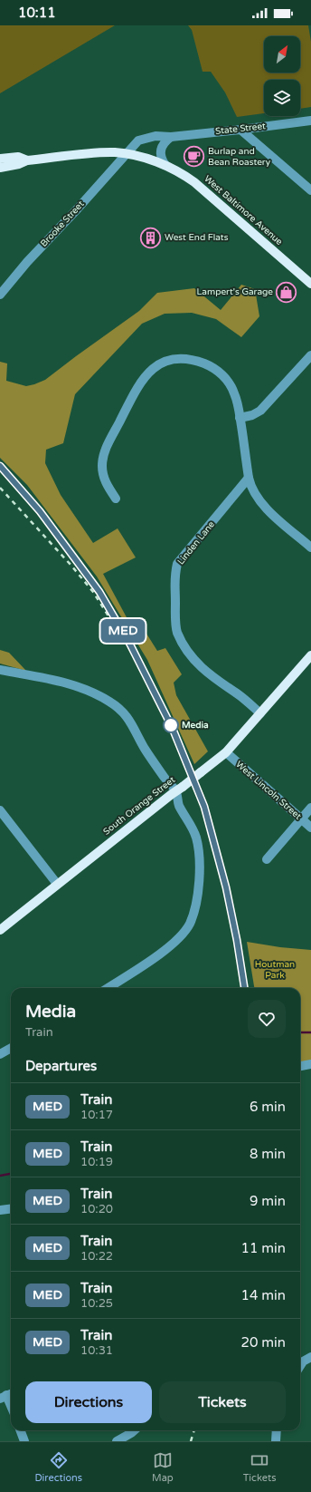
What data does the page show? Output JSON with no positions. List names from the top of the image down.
{
  "streets": {
    "main road": ["West Baltimore Avenue", "South Orange Street"],
    "street": [
      "State Street",
      "Brooke Street",
      "Linden Lane",
      "West Lincoln Street"
    ]
  },
  "crossings": [
    ["State Street", "West Baltimore Avenue"],
    ["State Street", "Brooke Street"],
    ["West Baltimore Avenue", "Brooke Street"],
    ["Linden Lane", "South Orange Street"],
    ["West Lincoln Street", "South Orange Street"]
  ],
  "parks": ["Houtman Park"],
  "places": {
    "cafe": ["Burlap and Bean Roastery"],
    "building": ["West End Flats"],
    "shop": ["Lampert's Garage"],
    "other": ["Media"]
  },
  "north": "top right",
  "page": {
    "status": "10:11",
    "on_map": "MED",
    "heading": [
      ["Media", "Train"],
      "Departures"
    ],
    "list": [
      {
        "mark": "MED",
        "name": "Train",
        "note": "10:17",
        "value": "6 min"
      },
      {
        "mark": "MED",
        "name": "Train",
        "note": "10:19",
        "value": "8 min"
      },
      {
        "mark": "MED",
        "name": "Train",
        "note": "10:20",
        "value": "9 min"
      },
      {
        "mark": "MED",
        "name": "Train",
        "note": "10:22",
        "value": "11 min"
      },
      {
        "mark": "MED",
        "name": "Train",
        "note": "10:25",
        "value": "14 min"
      },
      {
        "mark": "MED",
        "name": "Train",
        "note": "10:31",
        "value": "20 min"
      }
    ],
    "buttons": ["Directions", "Tickets"],
    "tabs": ["Directions", "Map", "Tickets"]
  }
}
